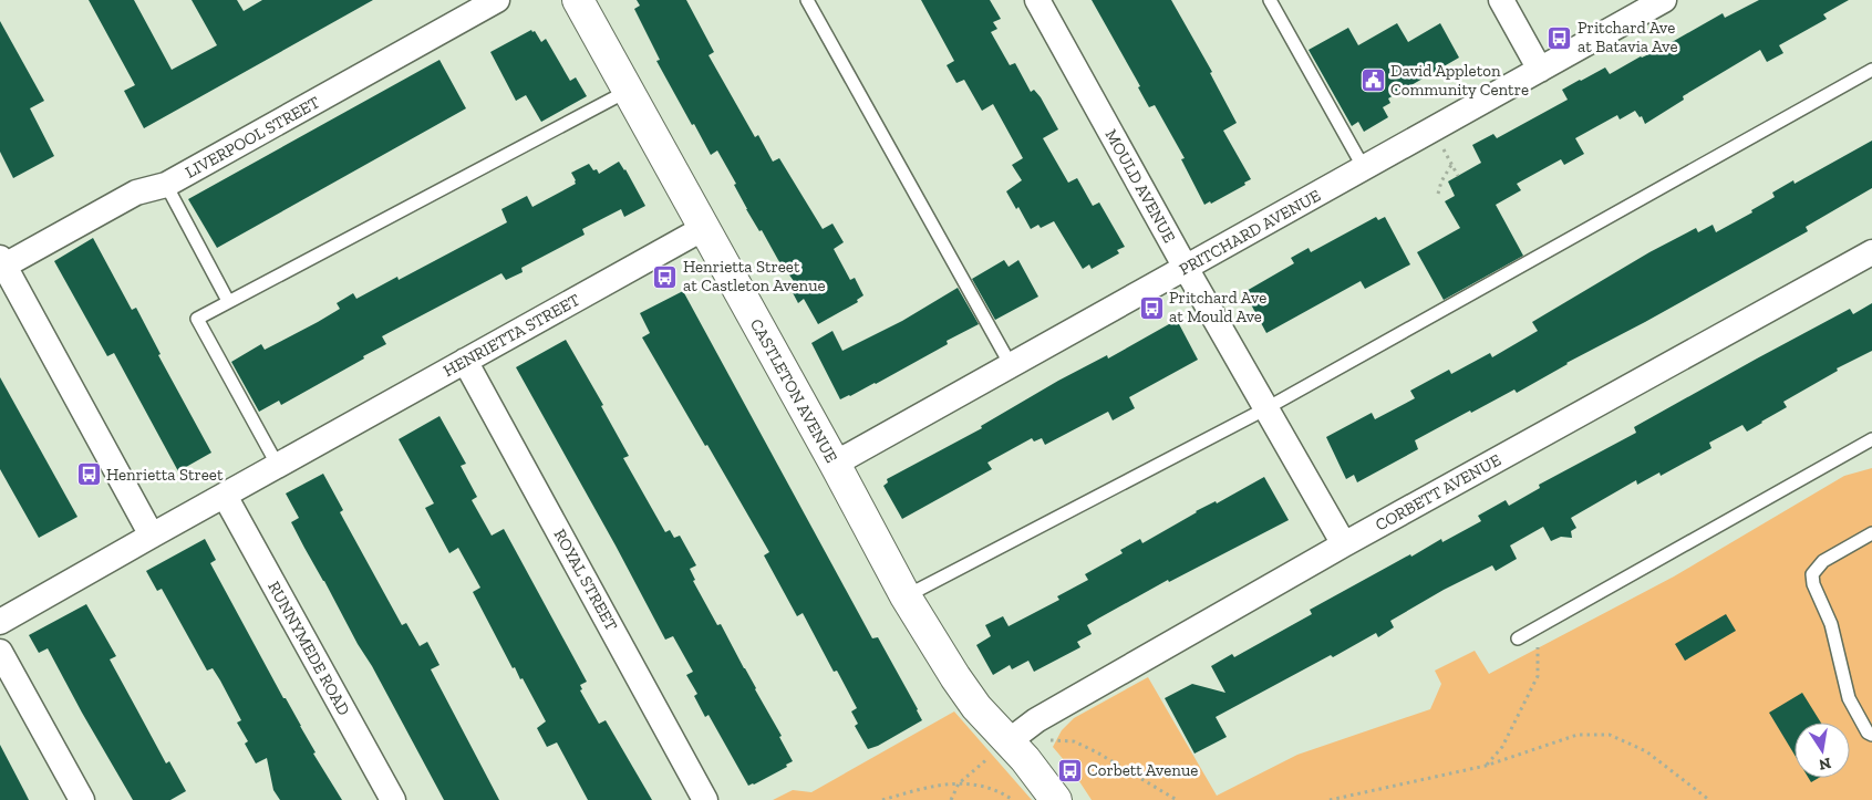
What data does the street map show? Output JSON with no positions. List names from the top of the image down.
{
  "streets": {
    "street": [
      "LIVERPOOL STREET",
      "MOULD AVENUE",
      "PRITCHARD AVENUE",
      "HENRIETTA STREET",
      "CASTLETON AVENUE",
      "CORBETT AVENUE",
      "ROYAL STREET",
      "RUNNYMEDE ROAD"
    ]
  },
  "crossings": [
    ["MOULD AVENUE", "PRITCHARD AVENUE"],
    ["MOULD AVENUE", "CORBETT AVENUE"],
    ["PRITCHARD AVENUE", "CASTLETON AVENUE"],
    ["HENRIETTA STREET", "CASTLETON AVENUE"],
    ["HENRIETTA STREET", "ROYAL STREET"],
    ["HENRIETTA STREET", "RUNNYMEDE ROAD"],
    ["CASTLETON AVENUE", "CORBETT AVENUE"]
  ],
  "places": {
    "bus stop": [
      "Pritchard Ave at Batavia Ave",
      "Henrietta Street at Castleton Avenue",
      "Pritchard Ave at Mould Ave",
      "Henrietta Street",
      "Corbett Avenue"
    ],
    "public building": ["David Appleton Community Centre"]
  },
  "north": "bottom"
}
